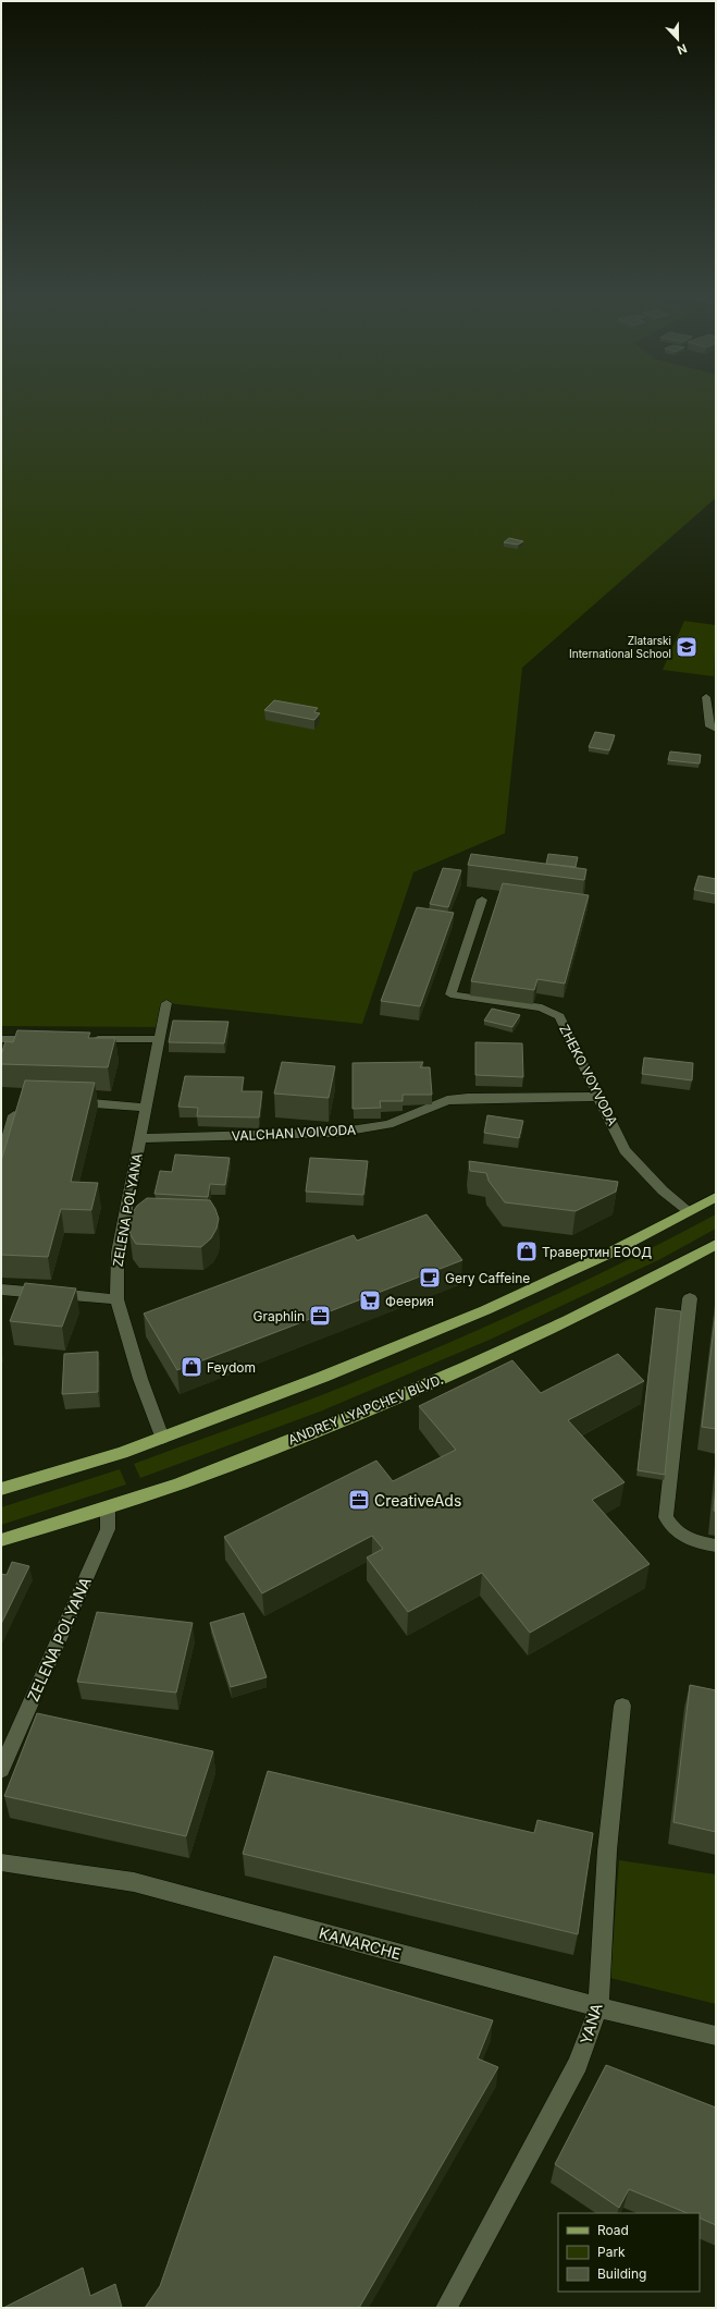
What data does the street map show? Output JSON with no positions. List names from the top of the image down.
{
  "streets": {
    "main road": ["ANDREY LYAPCHEV BLVD."],
    "street": [
      "ZHEKO VOYVODA",
      "VALCHAN VOIVODA",
      "ZELENA POLYANA",
      "KANARCHE",
      "YANA"
    ]
  },
  "crossings": [
    ["ZHEKO VOYVODA", "VALCHAN VOIVODA"],
    ["VALCHAN VOIVODA", "ZELENA POLYANA"],
    ["ZELENA POLYANA", "ANDREY LYAPCHEV BLVD."],
    ["KANARCHE", "YANA"]
  ],
  "places": {
    "school or university": ["Zlatarski International School"],
    "shop": ["Травертин ЕООД", "Feydom"],
    "cafe": ["Gery Caffeine"],
    "supermarket": ["Феерия"],
    "office": ["Graphlin", "CreativeAds"]
  },
  "legend": ["Road", "Park", "Building"],
  "north": "bottom"
}
